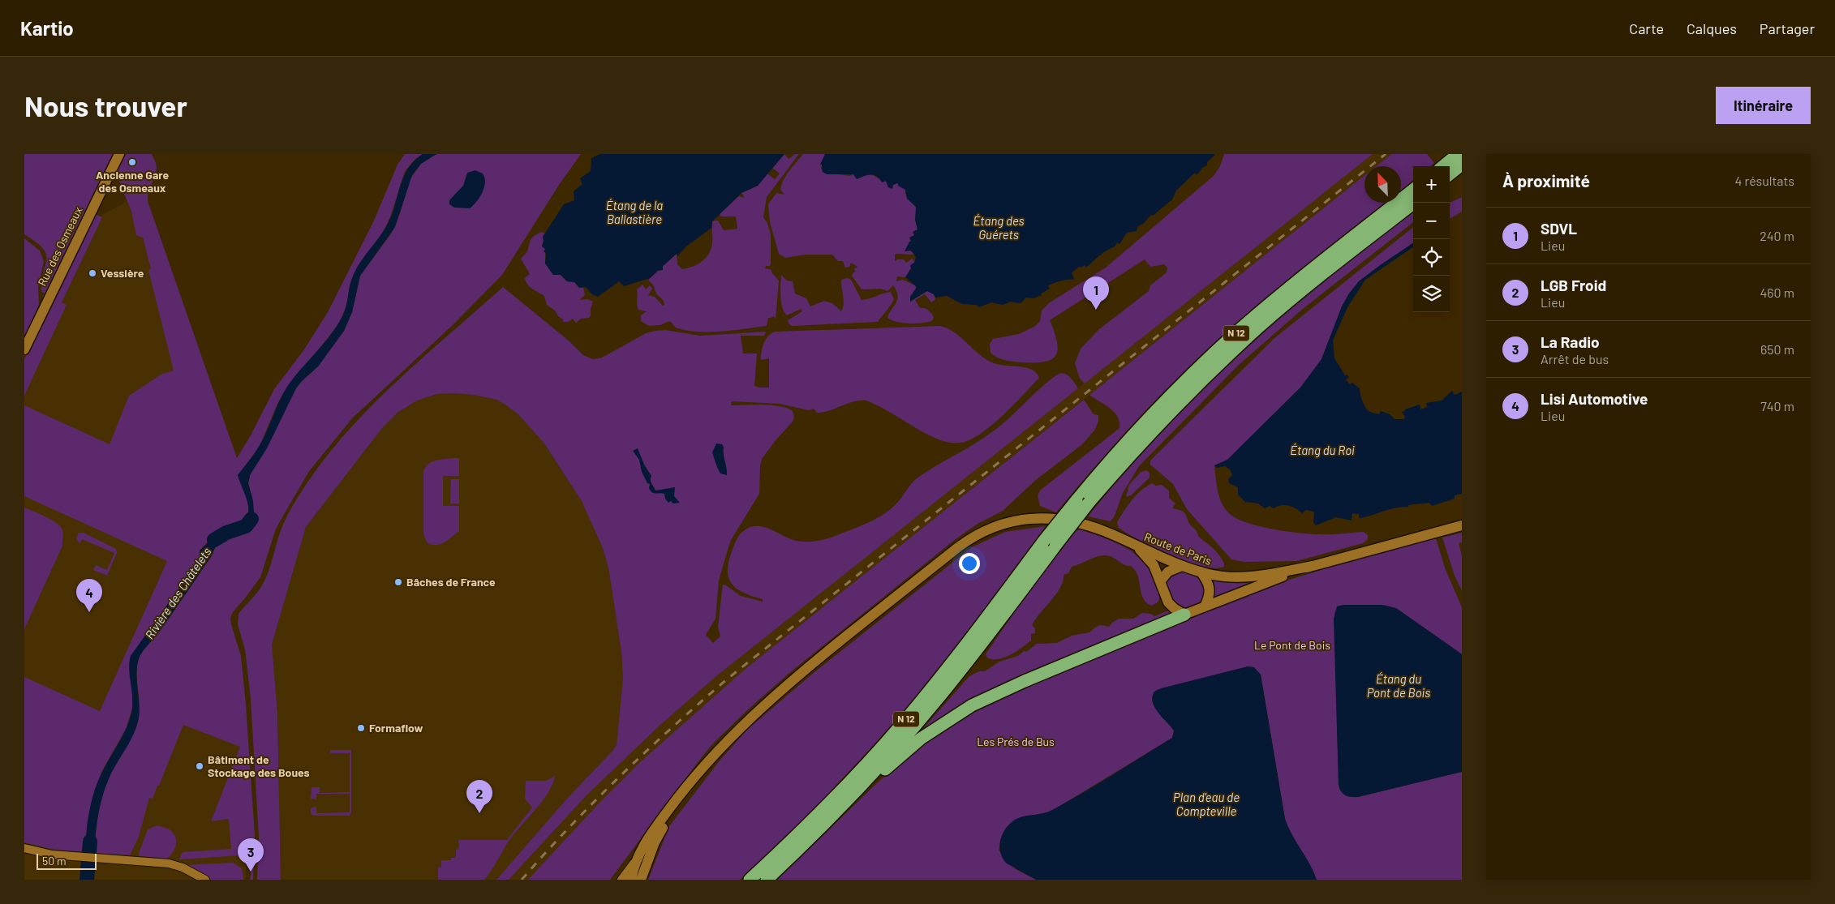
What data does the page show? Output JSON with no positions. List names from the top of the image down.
{
  "streets": {
    "highway": ["N 12"],
    "street": ["Rue des Osmeaux", "Route de Paris"]
  },
  "water": [
    "Étang de la Ballastière",
    "Étang des Guérets",
    "Étang du Roi",
    "Rivière des Châtelets",
    "Étang du Pont de Bois",
    "Plan d'eau de Compteville"
  ],
  "parks": ["Le Pont de Bois", "Les Prés de Bus"],
  "places": [
    "Ancienne Gare des Osmeaux",
    "Vessière",
    "Bâches de France",
    "Formaflow",
    "Bâtiment de Stockage des Boues"
  ],
  "scale_bar": "50 m",
  "north": "top left",
  "page": {
    "header": "Kartio",
    "nav": ["Carte", "Calques", "Partager"],
    "buttons": "Itinéraire",
    "title": "Nous trouver",
    "heading": ["À proximité", "4 résultats"],
    "map_buttons": ["+", "−"],
    "list": [
      {
        "mark": "1",
        "name": "SDVL",
        "note": "Lieu",
        "value": "240 m"
      },
      {
        "mark": "2",
        "name": "LGB Froid",
        "note": "Lieu",
        "value": "460 m"
      },
      {
        "mark": "3",
        "name": "La Radio",
        "note": "Arrêt de bus",
        "value": "650 m"
      },
      {
        "mark": "4",
        "name": "Lisi Automotive",
        "note": "Lieu",
        "value": "740 m"
      }
    ],
    "pins": [
      "1",
      "4",
      "2",
      "3"
    ],
    "scale": "50 m"
  }
}
